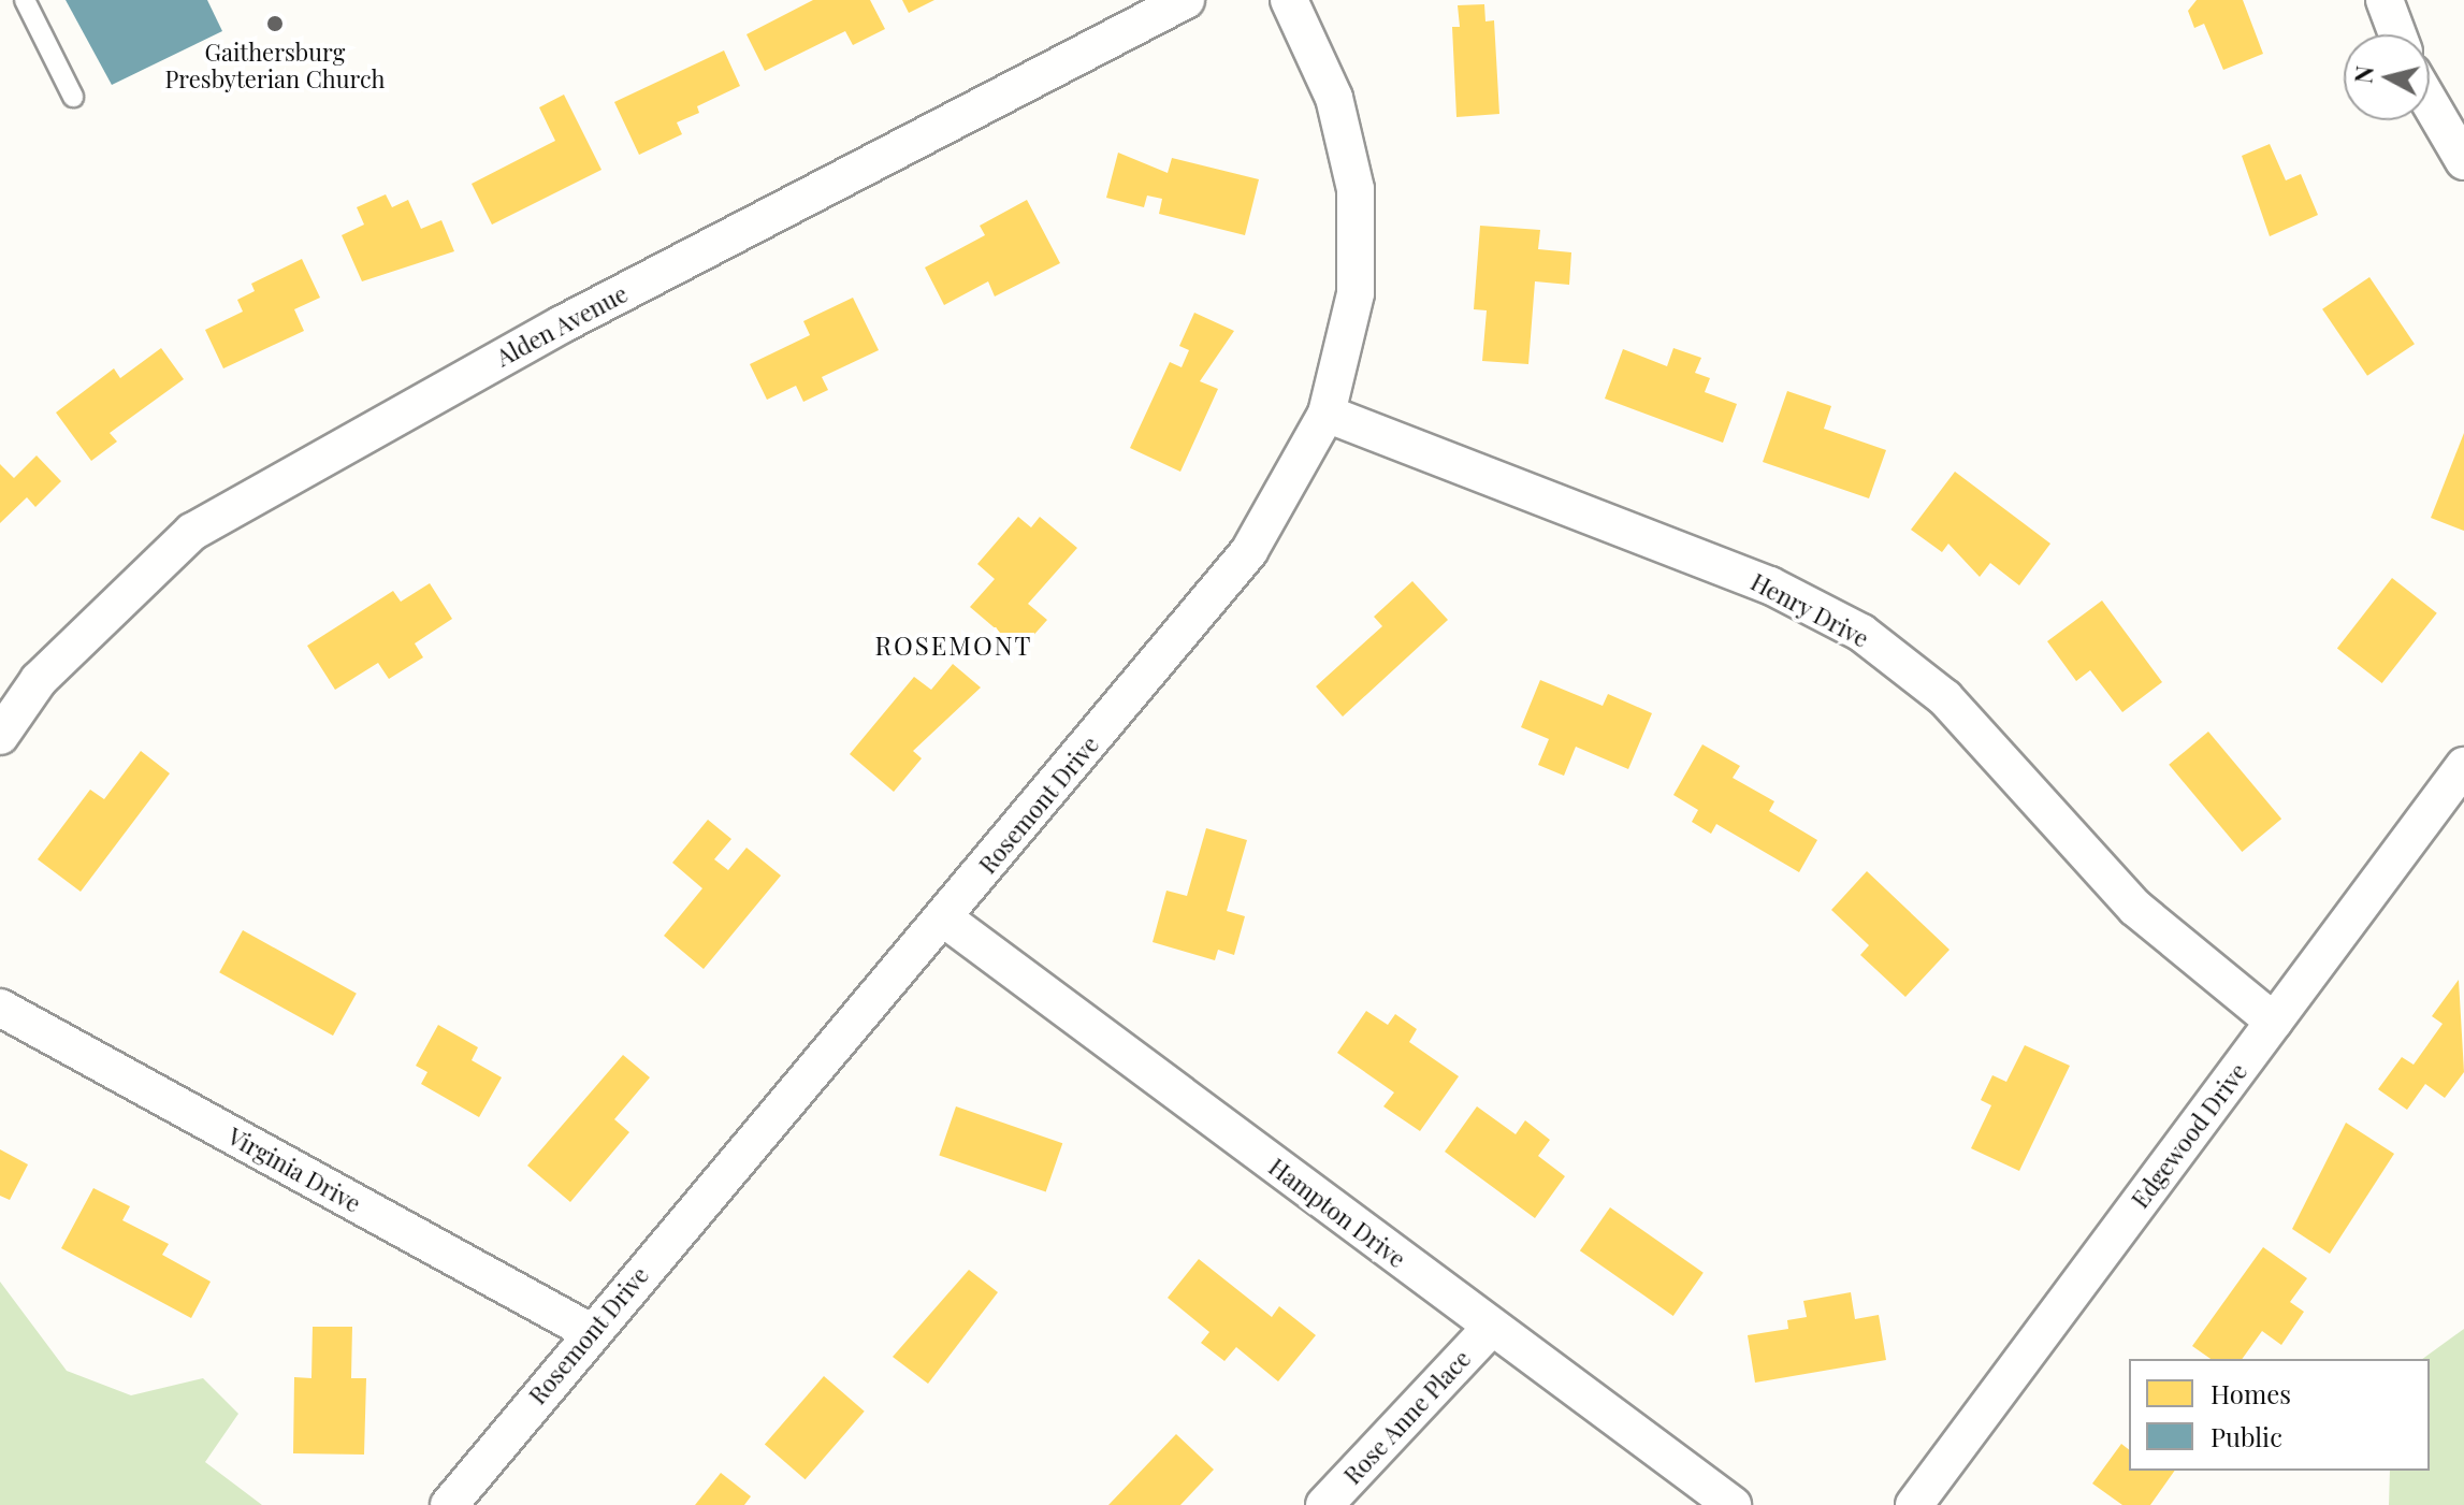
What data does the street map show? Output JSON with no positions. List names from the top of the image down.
{
  "streets": {
    "street": [
      "Alden Avenue",
      "Henry Drive",
      "Rosemont Drive",
      "Edgewood Drive",
      "Virginia Drive",
      "Hampton Drive",
      "Rose Anne Place"
    ]
  },
  "crossings": [
    ["Henry Drive", "Rosemont Drive"],
    ["Henry Drive", "Edgewood Drive"],
    ["Rosemont Drive", "Virginia Drive"],
    ["Rosemont Drive", "Hampton Drive"],
    ["Hampton Drive", "Rose Anne Place"]
  ],
  "districts": ["ROSEMONT"],
  "places": ["Gaithersburg Presbyterian Church"],
  "legend": ["Homes", "Public"],
  "north": "left"
}
